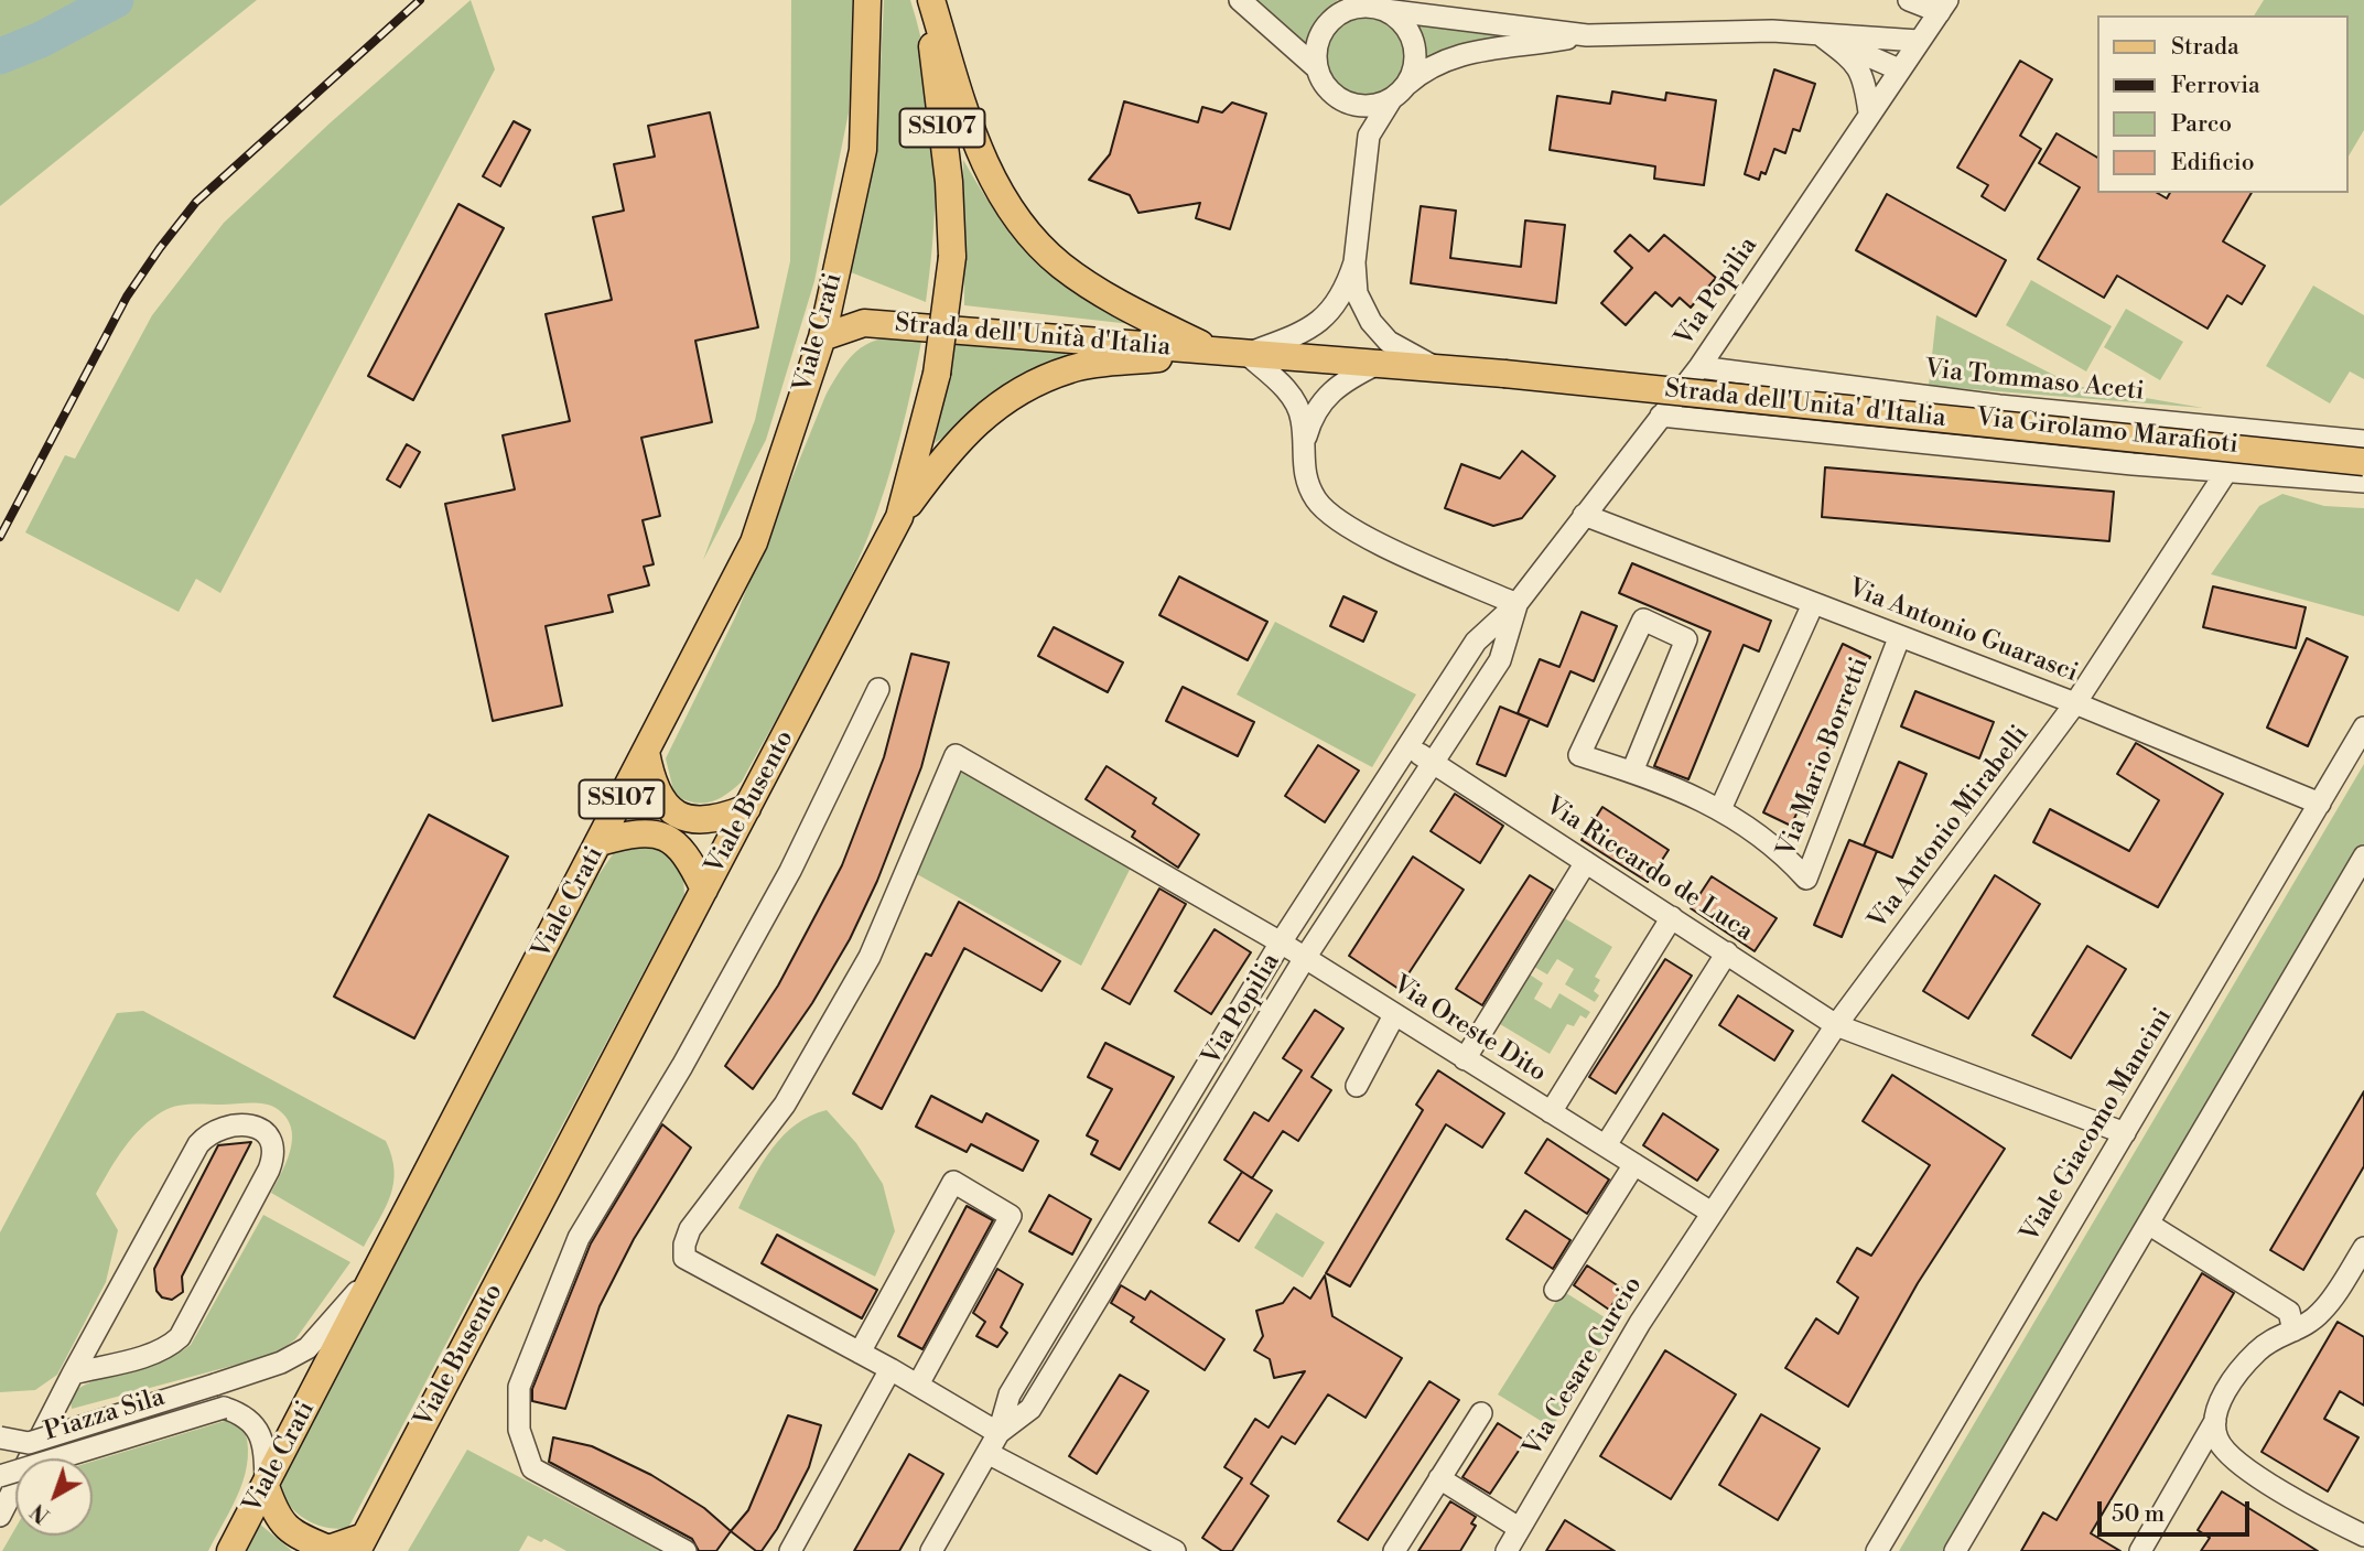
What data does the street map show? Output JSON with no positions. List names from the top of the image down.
{
  "streets": {
    "main road": [
      "SS107",
      "Viale Crati",
      "Strada dell'Unità d'Italia",
      "Strada dell'Unita' d'Italia",
      "Viale Busento"
    ],
    "street": [
      "Via Popilia",
      "Via Tommaso Aceti",
      "Via Girolamo Marafioti",
      "Via Antonio Guarasci",
      "Via Mario Borretti",
      "Via Antonio Mirabelli",
      "Via Riccardo de Luca",
      "Via Oreste Dito",
      "Viale Giacomo Mancini",
      "Via Cesare Curcio",
      "Piazza Sila"
    ]
  },
  "crossings": [
    ["Via Popilia", "Via Tommaso Aceti"],
    ["Via Popilia", "Via Girolamo Marafioti"],
    ["Via Popilia", "Via Antonio Guarasci"],
    ["Via Popilia", "Via Riccardo de Luca"],
    ["Via Popilia", "Via Oreste Dito"],
    ["Viale Crati", "Strada dell'Unità d'Italia"],
    ["Viale Crati", "Piazza Sila"],
    ["Strada dell'Unità d'Italia", "Strada dell'Unita' d'Italia"],
    ["Via Girolamo Marafioti", "Via Antonio Mirabelli"],
    ["Via Antonio Guarasci", "Via Mario Borretti"],
    ["Via Antonio Guarasci", "Via Antonio Mirabelli"],
    ["Via Antonio Guarasci", "Viale Giacomo Mancini"],
    ["Via Antonio Mirabelli", "Via Riccardo de Luca"],
    ["Via Antonio Mirabelli", "Via Oreste Dito"],
    ["Via Antonio Mirabelli", "Via Cesare Curcio"],
    ["Via Riccardo de Luca", "Viale Giacomo Mancini"],
    ["Via Oreste Dito", "Via Cesare Curcio"]
  ],
  "legend": [
    "Strada",
    "Ferrovia",
    "Parco",
    "Edificio"
  ],
  "scale_bar": "50 m",
  "north": "bottom left"
}
